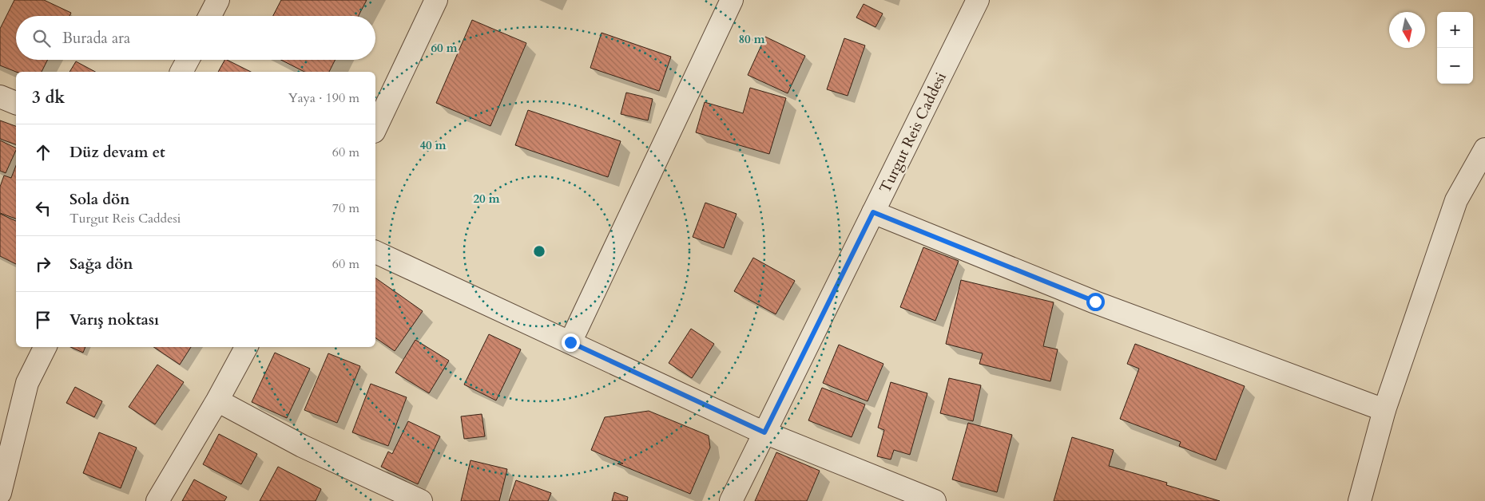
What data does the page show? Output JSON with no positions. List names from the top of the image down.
{
  "streets": {
    "street": ["Turgut Reis Caddesi"]
  },
  "north": "bottom",
  "page": {
    "map_buttons": ["+", "−"],
    "search": "Burada ara",
    "heading": ["3 dk", "Yaya · 190 m"],
    "list": [
      ["Düz devam et", "60 m"],
      ["Sola dön", "Turgut Reis Caddesi", "70 m"],
      ["Sağa dön", "60 m"],
      "Varış noktası"
    ]
  },
  "rings": [
    "80 m",
    "60 m",
    "40 m",
    "20 m"
  ]
}
